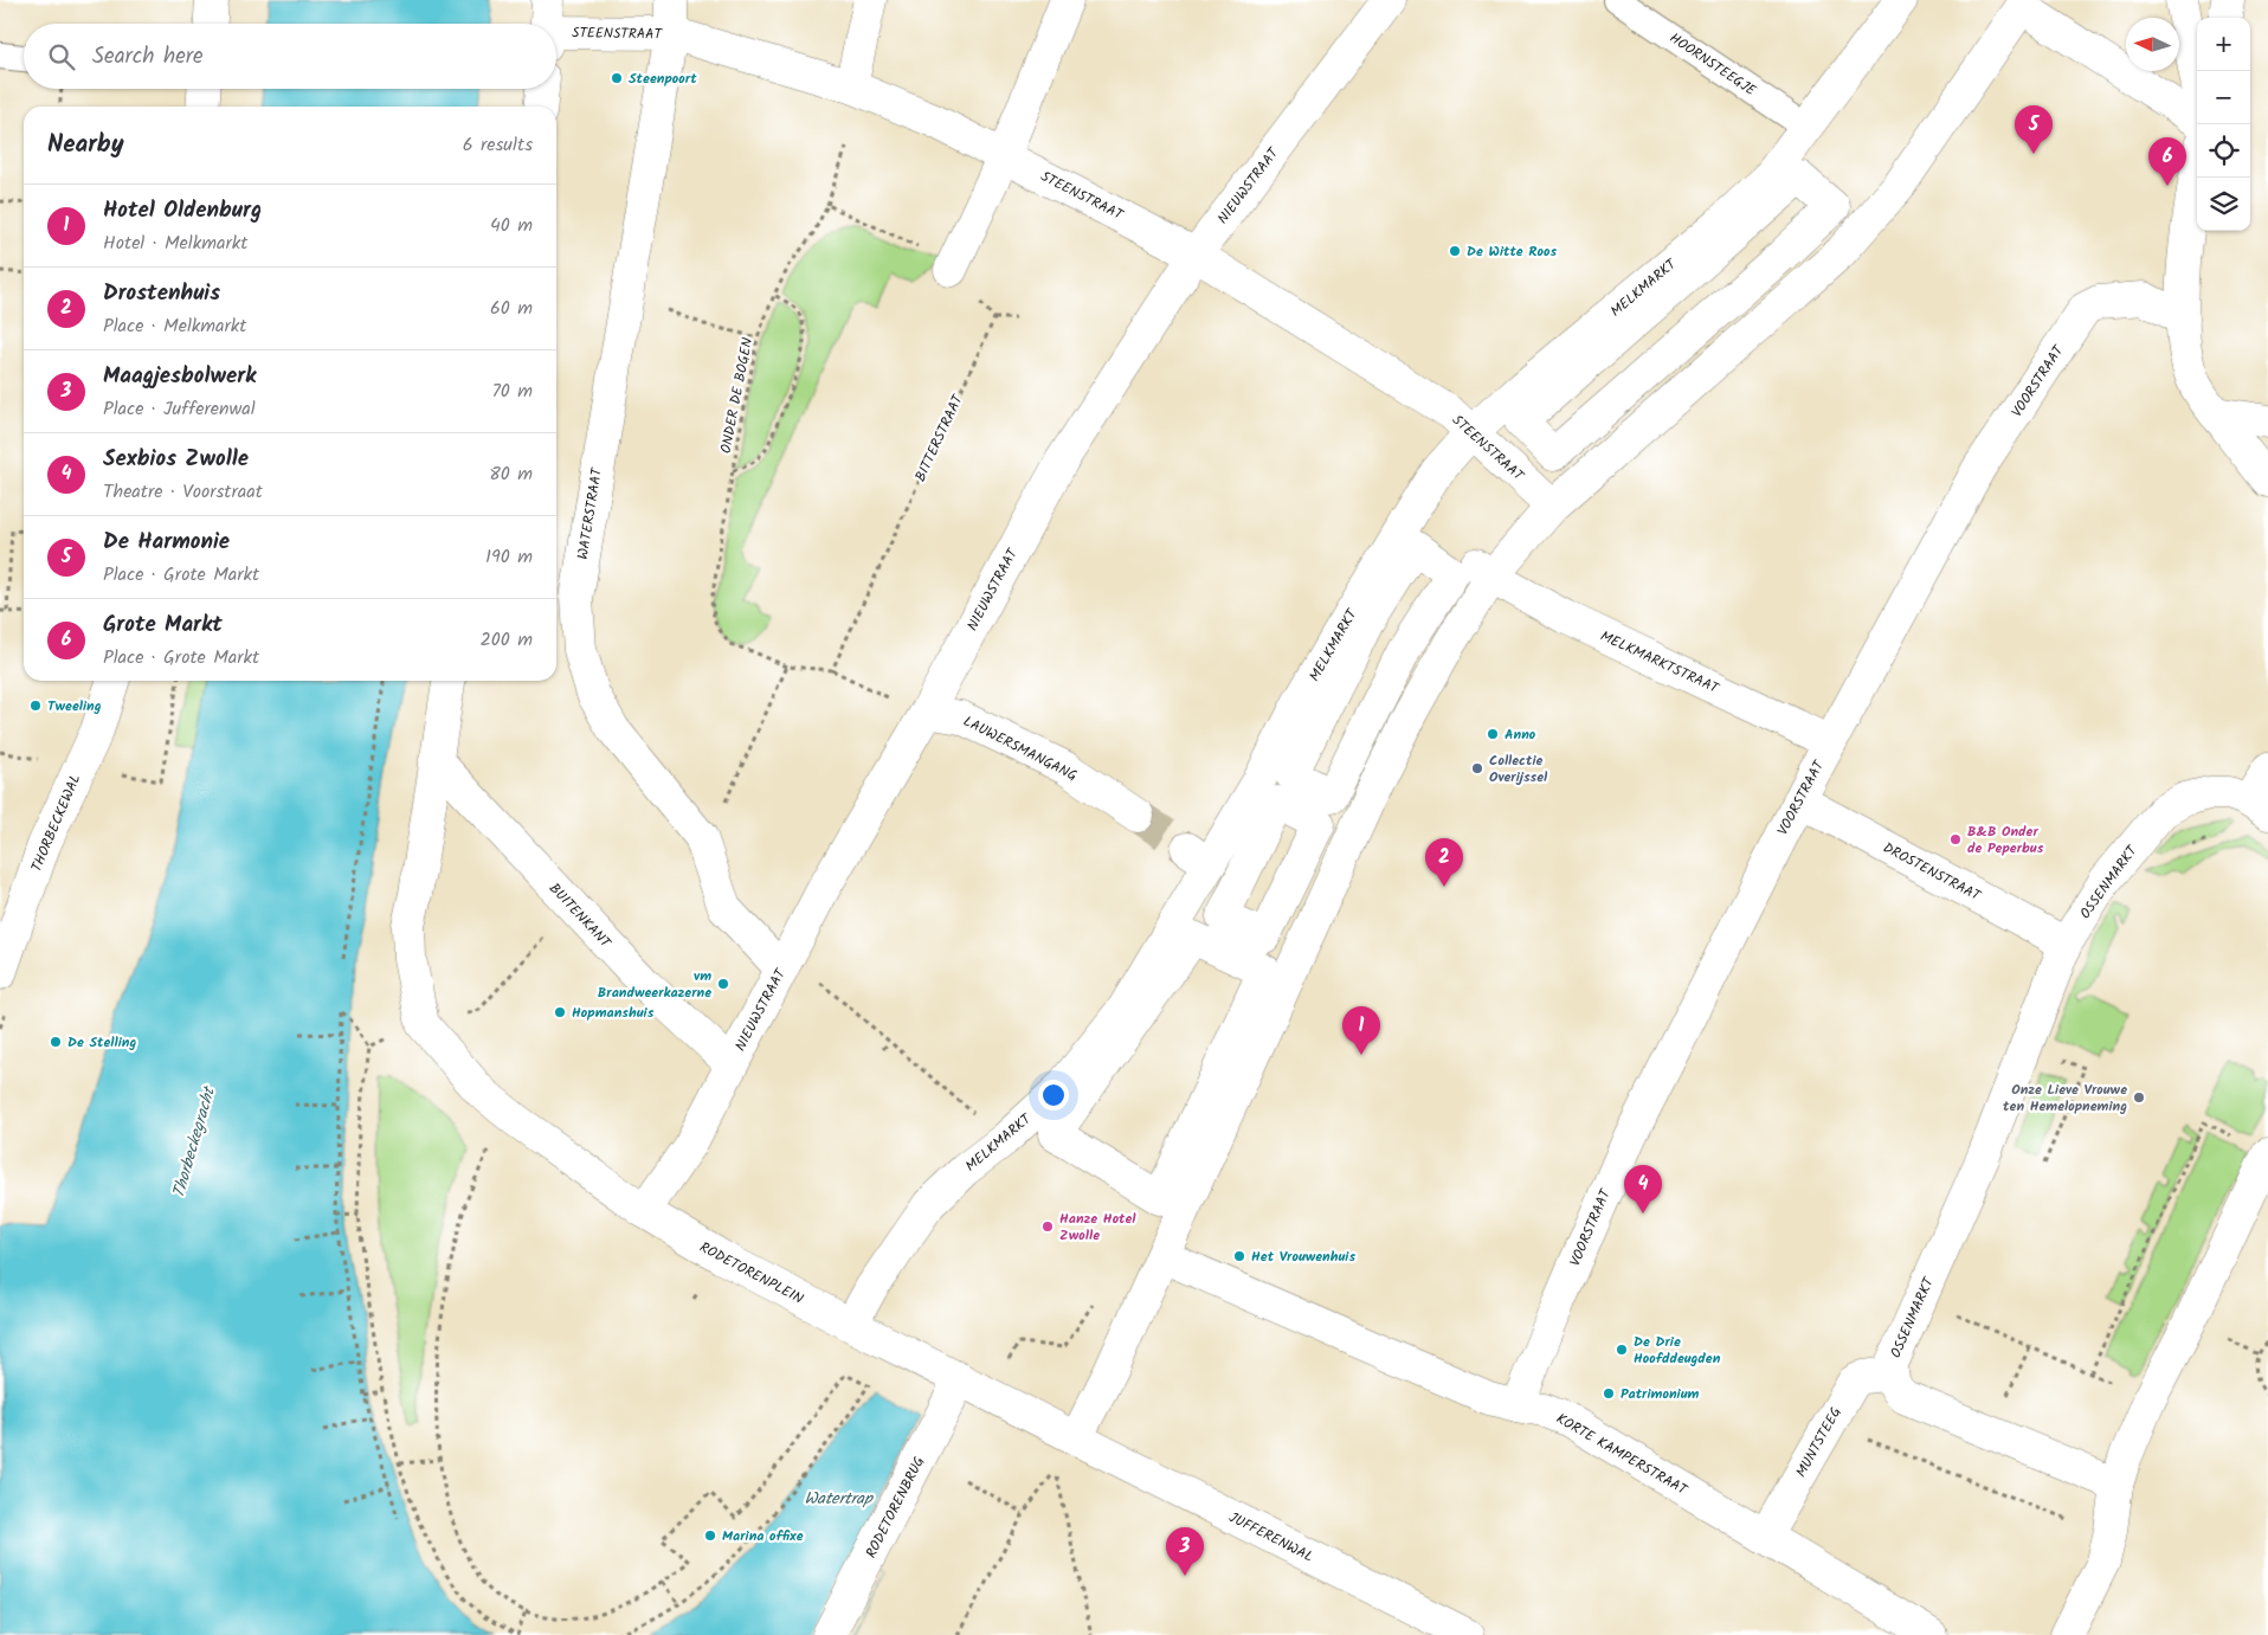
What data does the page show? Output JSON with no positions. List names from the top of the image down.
{
  "streets": {
    "street": [
      "STEENSTRAAT",
      "NIEUWSTRAAT",
      "MELKMARKT",
      "VOORSTRAAT",
      "WATERSTRAAT",
      "MELKMARKTSTRAAT",
      "LAUWERSMANGANG",
      "THORBECKEWAL",
      "DROSTENSTRAAT",
      "OSSENMARKT",
      "BUITENKANT",
      "RODETORENPLEIN",
      "MUNTSTEEG",
      "KORTE KAMPERSTRAAT",
      "RODETORENBRUG",
      "JUFFERENWAL"
    ],
    "lane": ["HOORNSTEEGJE"],
    "path": ["ONDER DE BOGEN", "BITTERSTRAAT"]
  },
  "crossings": [
    ["STEENSTRAAT", "NIEUWSTRAAT"],
    ["STEENSTRAAT", "MELKMARKT"],
    ["STEENSTRAAT", "WATERSTRAAT"],
    ["HOORNSTEEGJE", "MELKMARKT"],
    ["NIEUWSTRAAT", "WATERSTRAAT"],
    ["NIEUWSTRAAT", "LAUWERSMANGANG"],
    ["NIEUWSTRAAT", "BUITENKANT"],
    ["NIEUWSTRAAT", "RODETORENPLEIN"],
    ["MELKMARKT", "MELKMARKTSTRAAT"],
    ["MELKMARKT", "RODETORENPLEIN"],
    ["VOORSTRAAT", "MELKMARKTSTRAAT"],
    ["VOORSTRAAT", "DROSTENSTRAAT"],
    ["VOORSTRAAT", "KORTE KAMPERSTRAAT"],
    ["DROSTENSTRAAT", "OSSENMARKT"],
    ["OSSENMARKT", "MUNTSTEEG"],
    ["RODETORENPLEIN", "RODETORENBRUG"],
    ["RODETORENPLEIN", "JUFFERENWAL"],
    ["MUNTSTEEG", "KORTE KAMPERSTRAAT"]
  ],
  "water": ["Thorbeckegracht", "Watertrap"],
  "places": [
    "Steenpoort",
    "De Witte Roos",
    "Tweeling",
    "Anno",
    "Collectie Overijssel",
    "B&B Onder de Peperbus",
    "vm Brandweerkazerne",
    "Hopmanshuis",
    "De Stelling",
    "Onze Lieve Vrouwe ten Hemelopneming",
    "Hanze Hotel Zwolle",
    "Het Vrouwenhuis",
    "De Drie Hoofddeugden",
    "Patrimonium",
    "Marina offixe"
  ],
  "north": "left",
  "page": {
    "map_buttons": ["+", "−"],
    "search": "Search here",
    "pins": [
      "5",
      "6",
      "2",
      "1",
      "4",
      "3"
    ],
    "heading": ["Nearby", "6 results"],
    "list": [
      {
        "mark": "1",
        "name": "Hotel Oldenburg",
        "note": "Hotel · Melkmarkt",
        "value": "40 m"
      },
      {
        "mark": "2",
        "name": "Drostenhuis",
        "note": "Place · Melkmarkt",
        "value": "60 m"
      },
      {
        "mark": "3",
        "name": "Maagjesbolwerk",
        "note": "Place · Jufferenwal",
        "value": "70 m"
      },
      {
        "mark": "4",
        "name": "Sexbios Zwolle",
        "note": "Theatre · Voorstraat",
        "value": "80 m"
      },
      {
        "mark": "5",
        "name": "De Harmonie",
        "note": "Place · Grote Markt",
        "value": "190 m"
      },
      {
        "mark": "6",
        "name": "Grote Markt",
        "note": "Place · Grote Markt",
        "value": "200 m"
      }
    ]
  }
}
